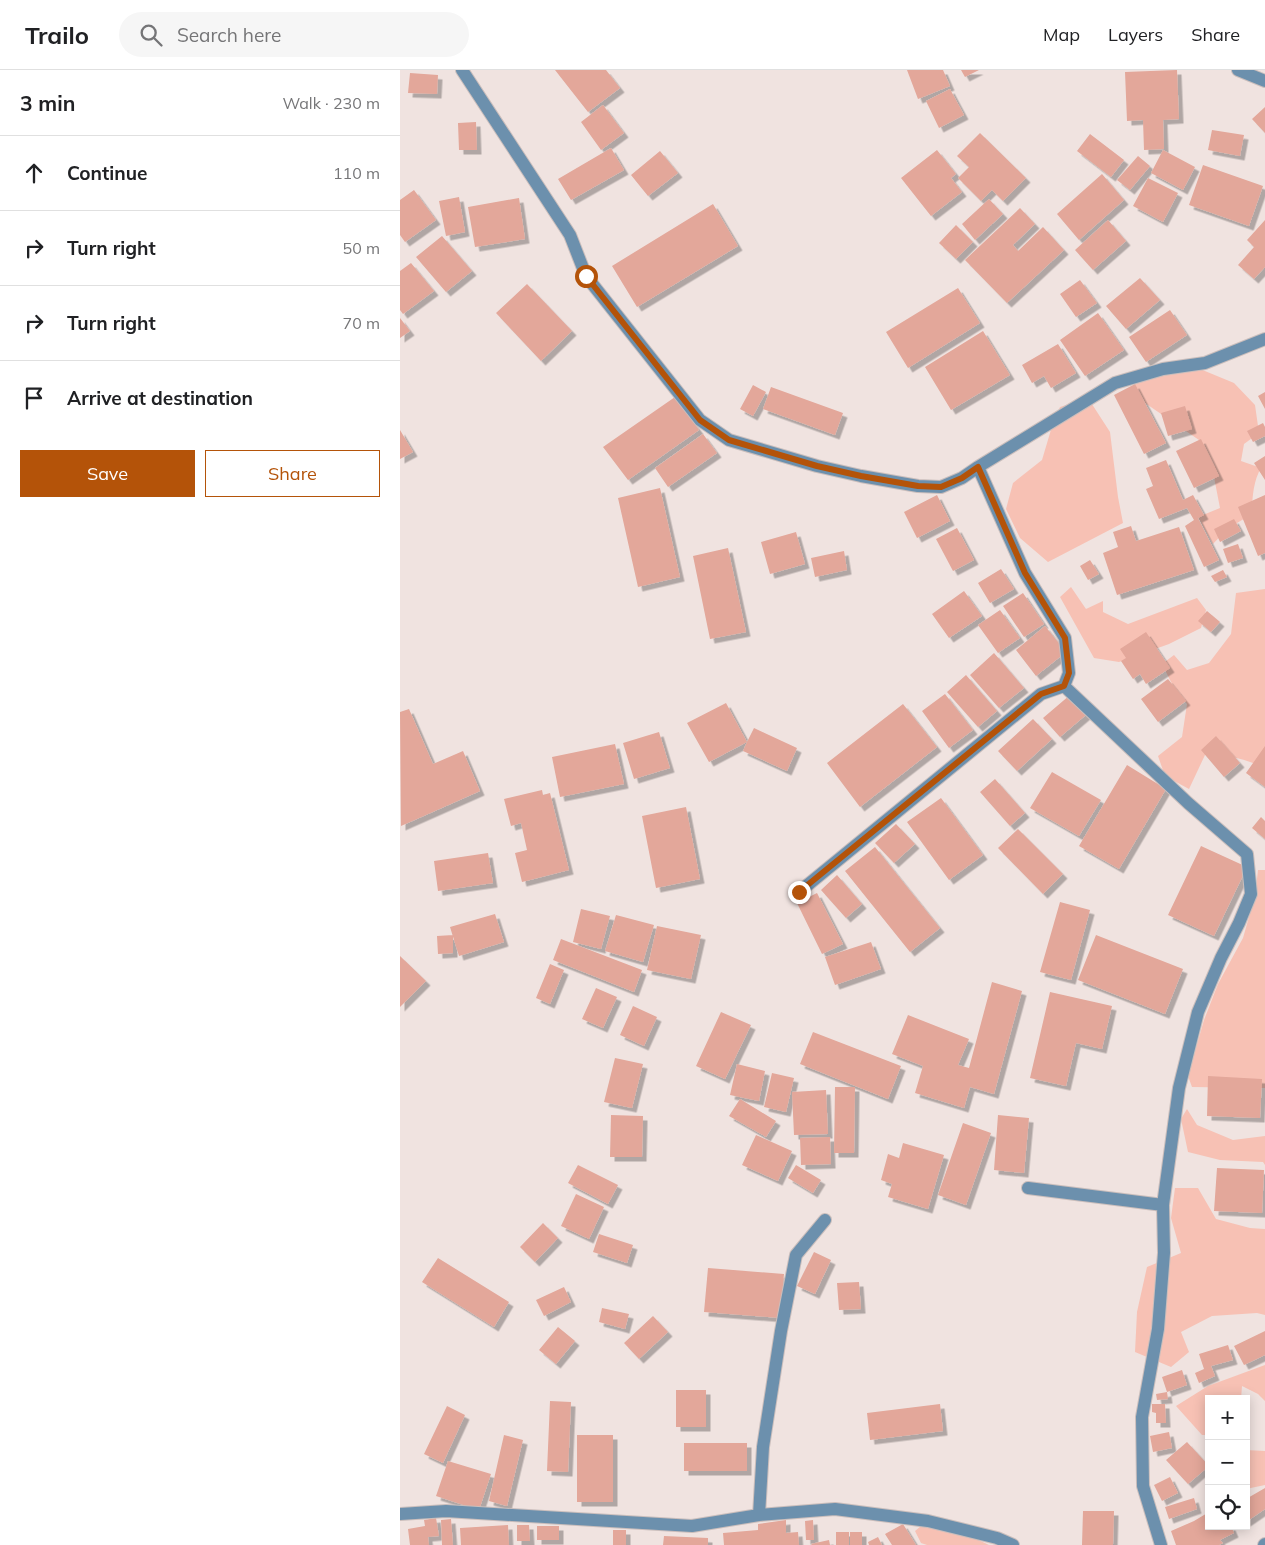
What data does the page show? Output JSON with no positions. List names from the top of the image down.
{
  "page": {
    "header": "Trailo",
    "search": "Search here",
    "nav": ["Map", "Layers", "Share"],
    "heading": ["3 min", "Walk · 230 m"],
    "list": [
      ["Continue", "110 m"],
      ["Turn right", "50 m"],
      ["Turn right", "70 m"],
      "Arrive at destination"
    ],
    "buttons": ["Save", "Share"],
    "map_buttons": ["+", "−"]
  }
}
